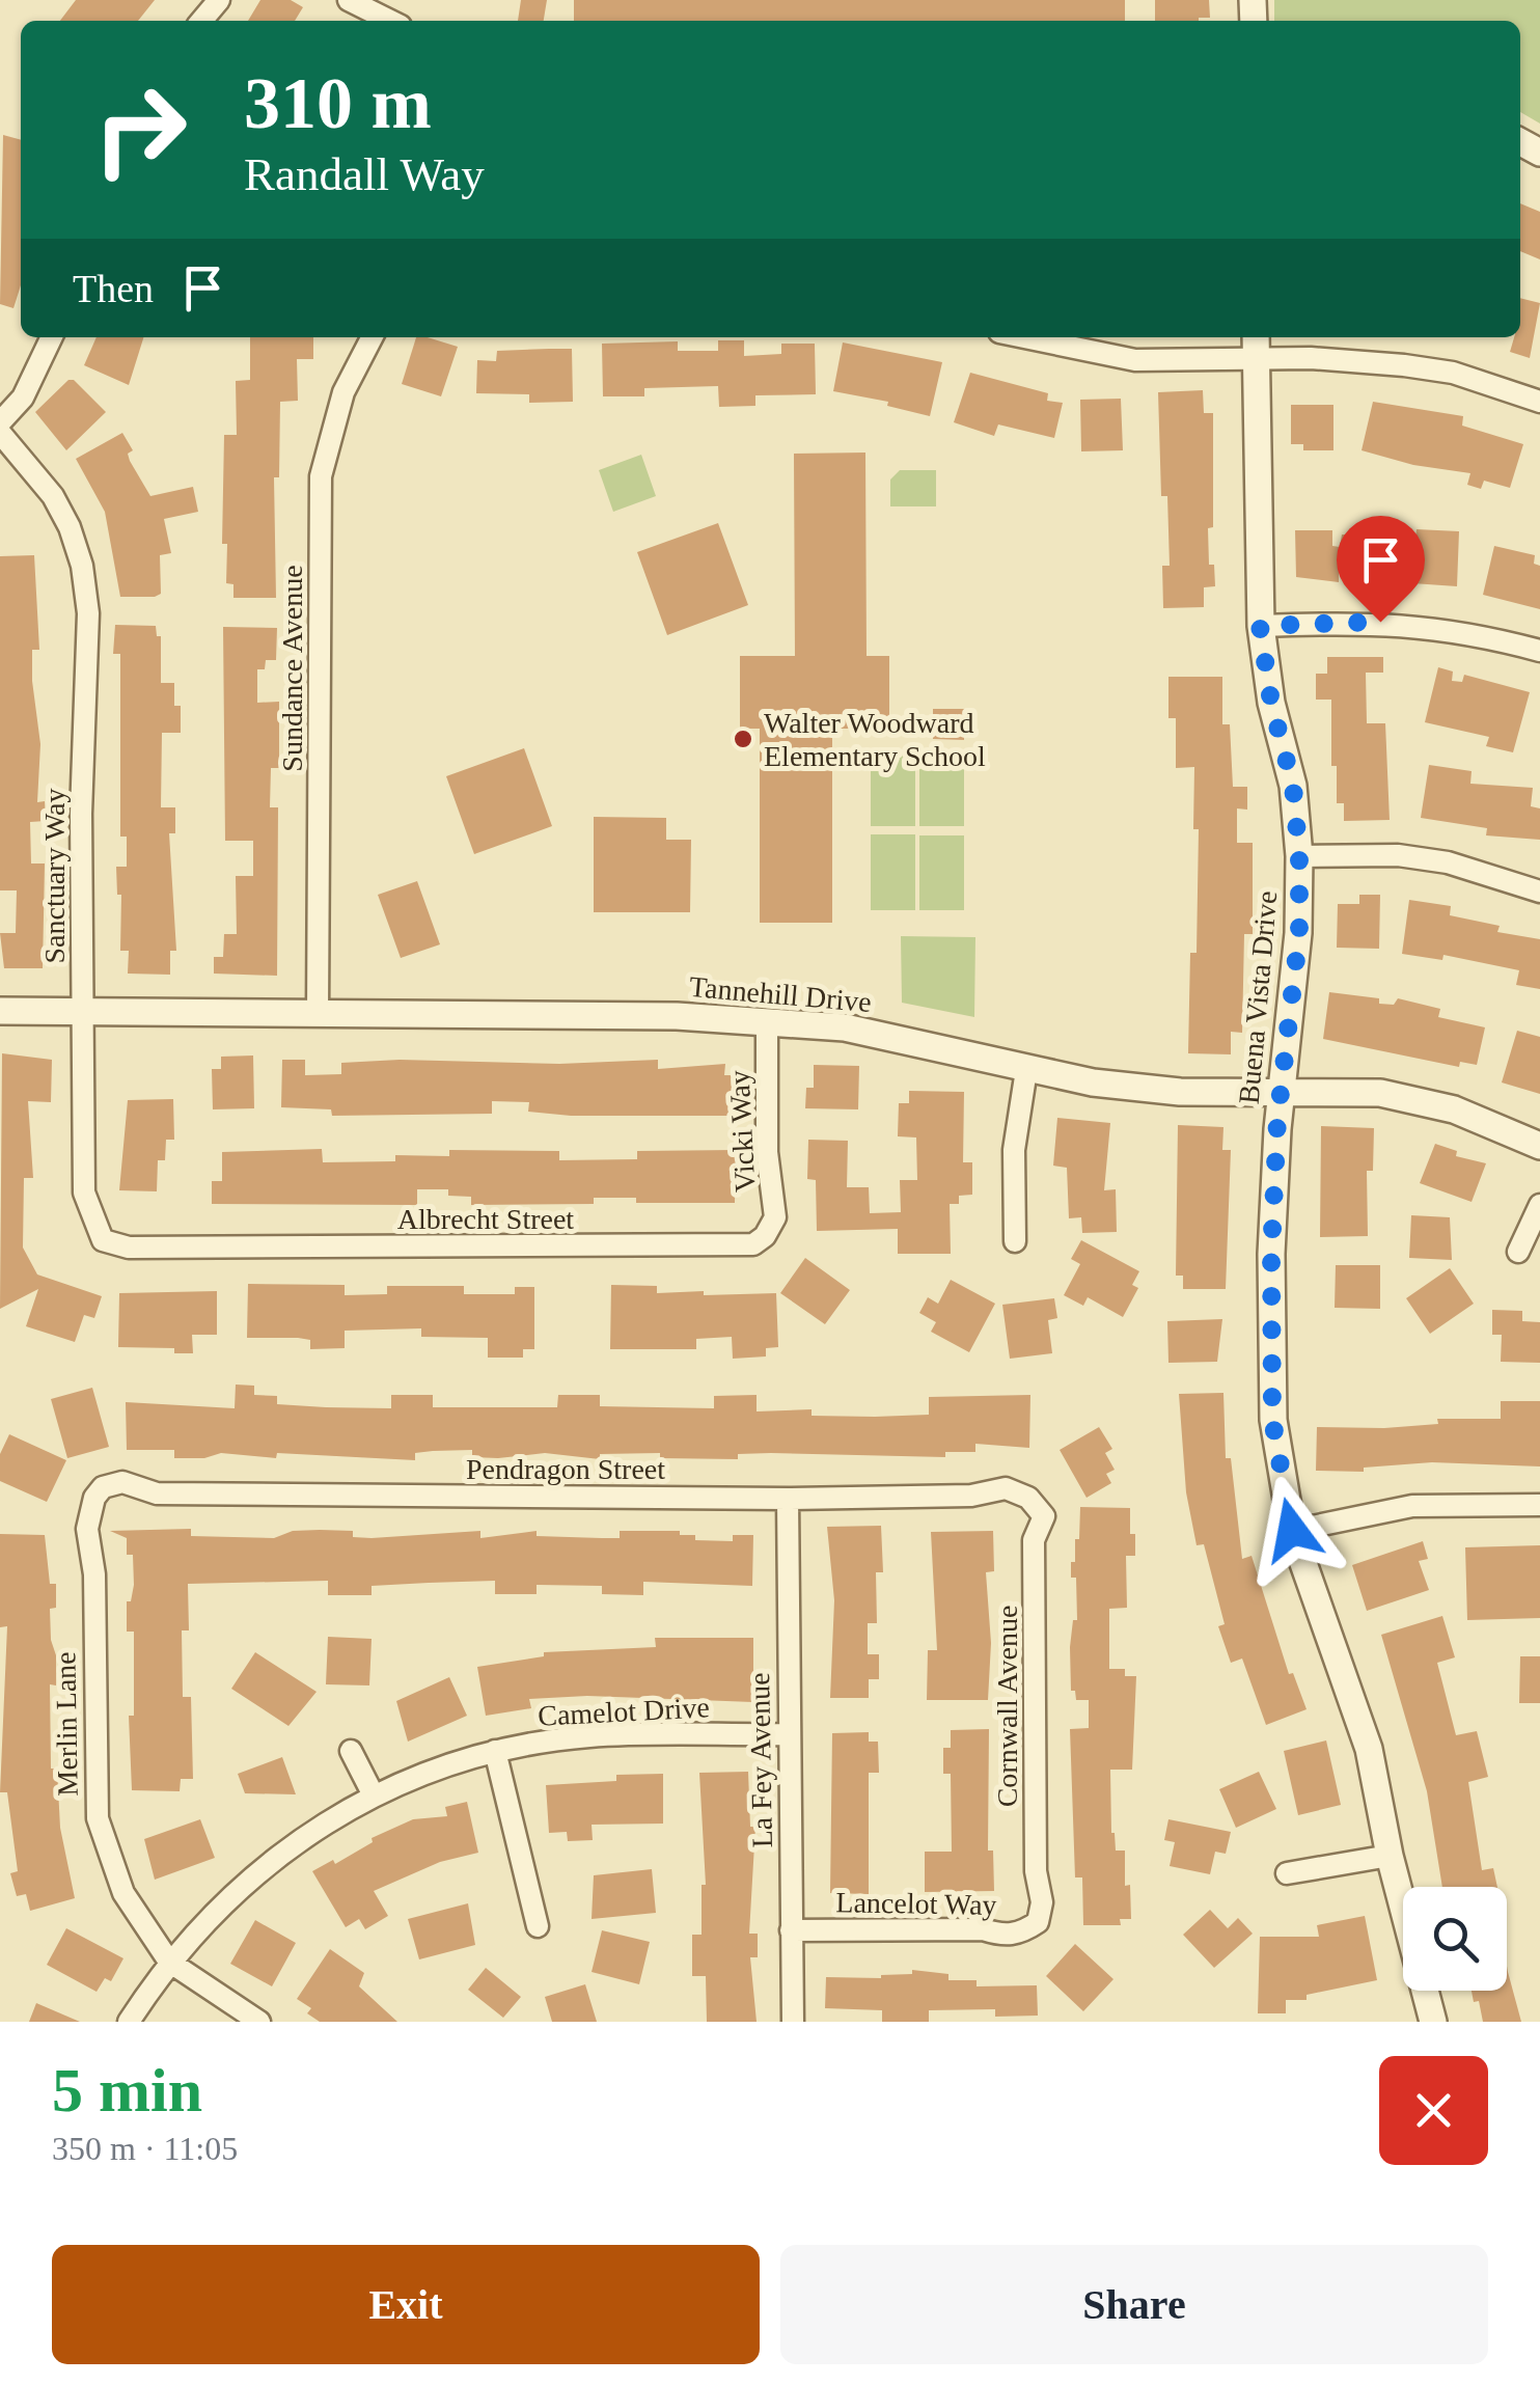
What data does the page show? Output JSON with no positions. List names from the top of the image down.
{
  "streets": {
    "street": [
      "Sundance Avenue",
      "Sanctuary Way",
      "Tannehill Drive",
      "Buena Vista Drive",
      "Vicki Way",
      "Albrecht Street",
      "Pendragon Street",
      "Cornwall Avenue",
      "Camelot Drive",
      "Merlin Lane",
      "La Fey Avenue",
      "Lancelot Way"
    ]
  },
  "crossings": [
    ["Sundance Avenue", "Tannehill Drive"],
    ["Sanctuary Way", "Tannehill Drive"],
    ["Sanctuary Way", "Albrecht Street"],
    ["Tannehill Drive", "Buena Vista Drive"],
    ["Tannehill Drive", "Vicki Way"],
    ["Vicki Way", "Albrecht Street"],
    ["Pendragon Street", "Cornwall Avenue"],
    ["Pendragon Street", "Merlin Lane"],
    ["Pendragon Street", "La Fey Avenue"],
    ["Cornwall Avenue", "Lancelot Way"],
    ["Camelot Drive", "Merlin Lane"],
    ["Camelot Drive", "La Fey Avenue"],
    ["La Fey Avenue", "Lancelot Way"]
  ],
  "places": ["Walter Woodward Elementary School"],
  "page": {
    "turn": ["310 m", "Randall Way"],
    "then": "Then",
    "heading": ["5 min", "350 m · 11:05"],
    "buttons": ["Exit", "Share"]
  }
}
